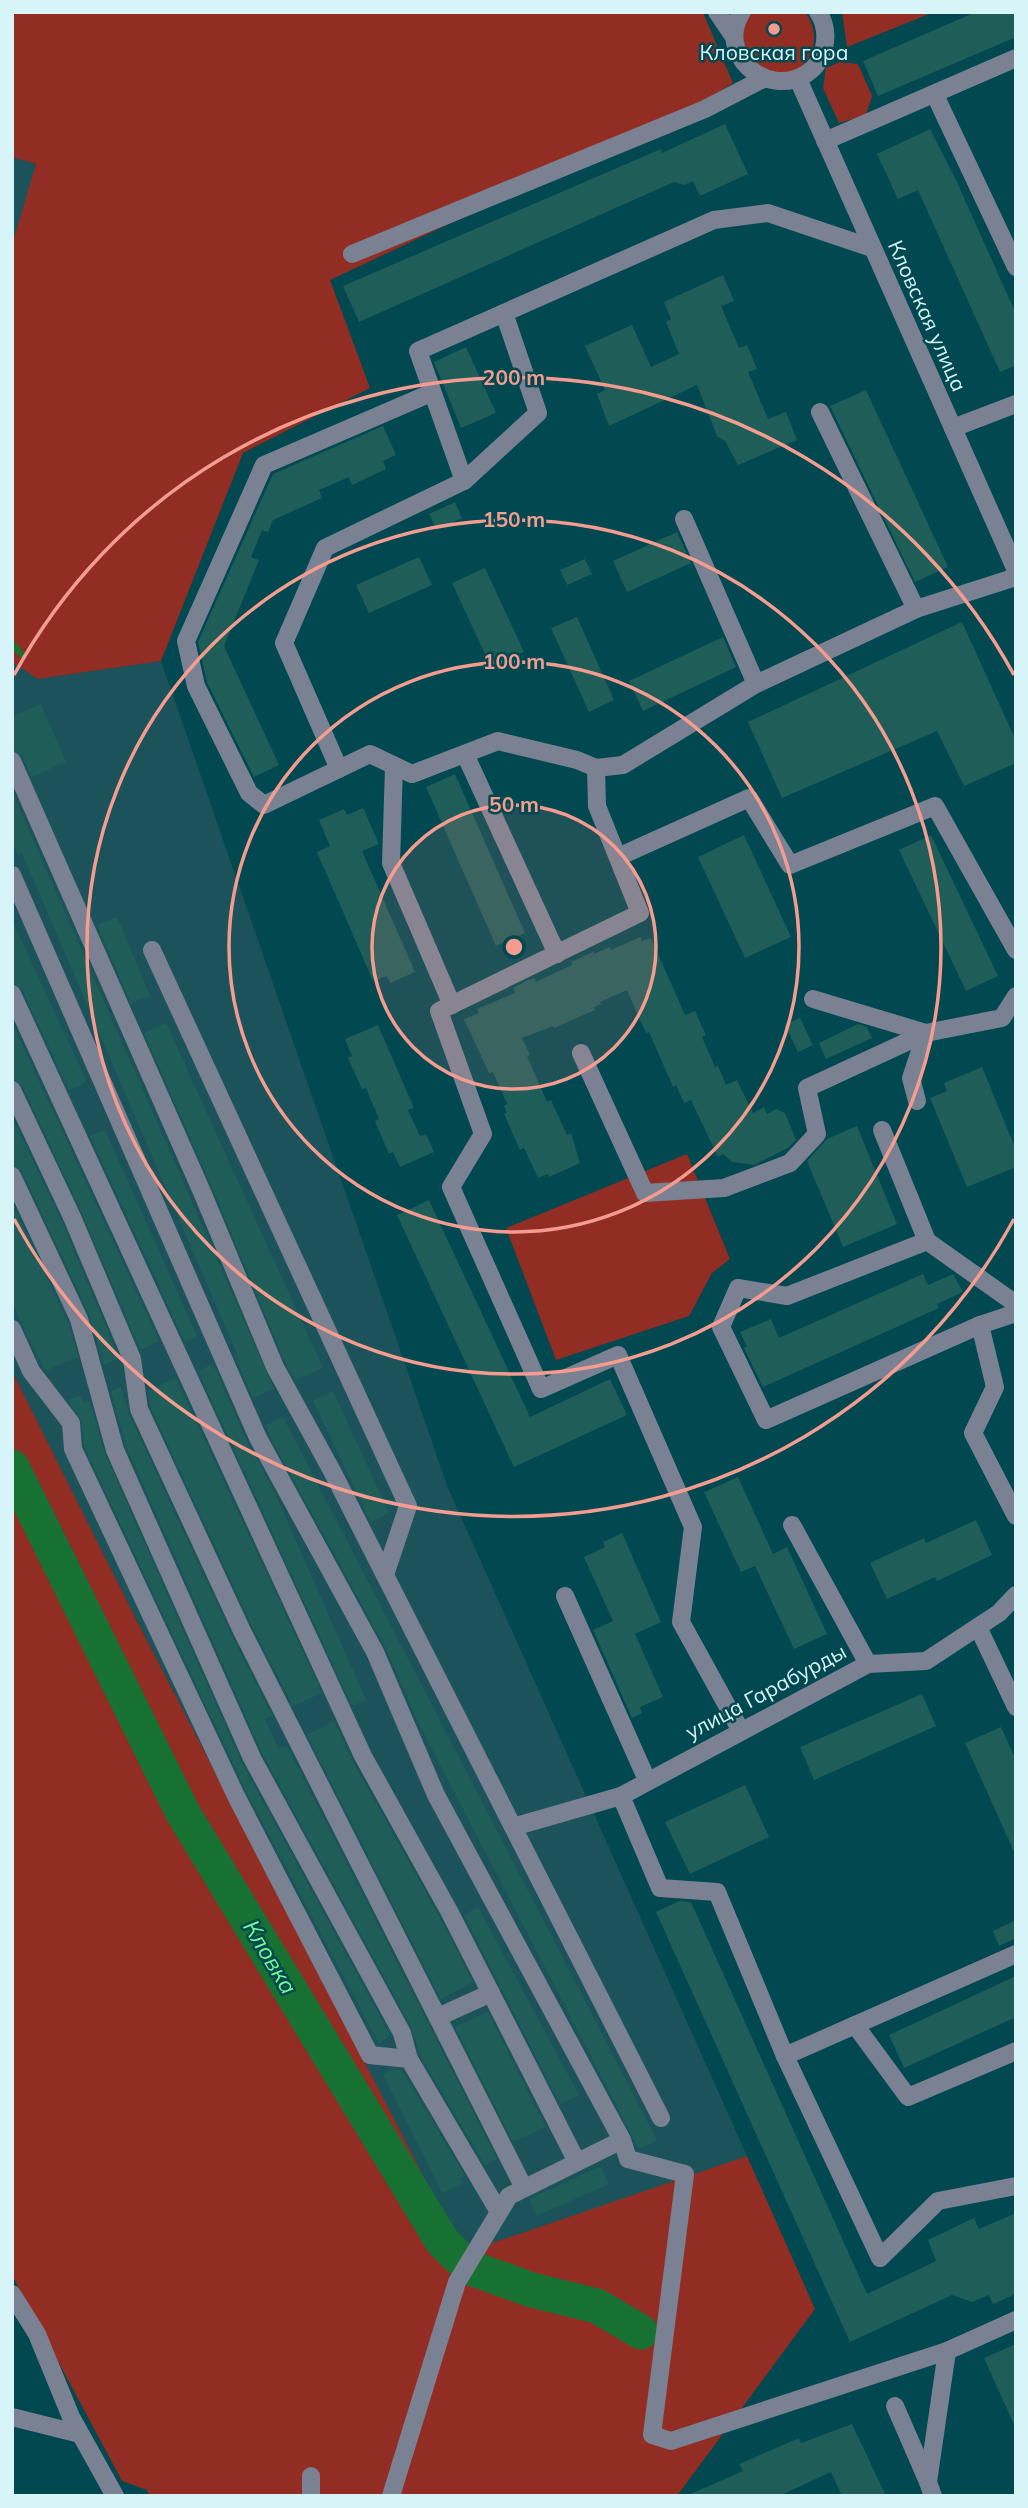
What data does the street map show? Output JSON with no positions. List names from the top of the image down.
{
  "streets": {
    "street": ["Кловская улица", "улица Гарабурды"]
  },
  "water": ["Кловка"],
  "places": ["Кловская гора"],
  "rings": [
    "200 m",
    "150 m",
    "100 m",
    "50 m"
  ]
}
